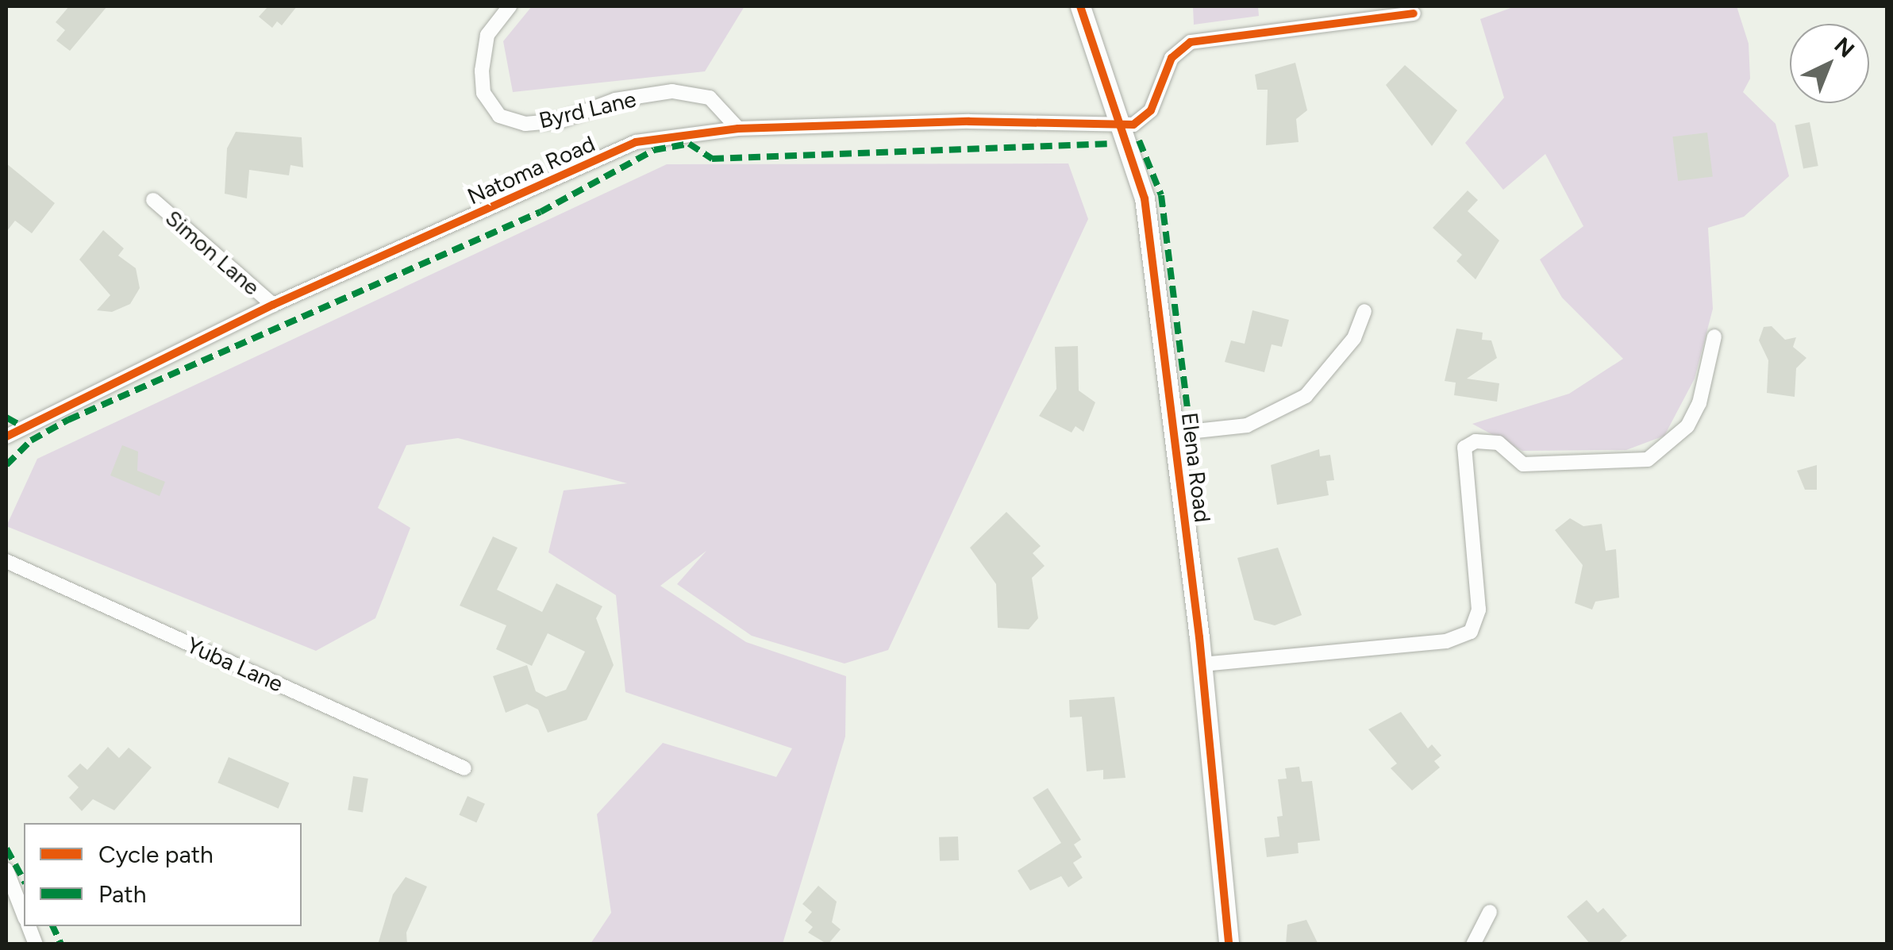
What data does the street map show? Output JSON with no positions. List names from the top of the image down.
{
  "streets": {
    "street": [
      "Byrd Lane",
      "Natoma Road",
      "Simon Lane",
      "Elena Road",
      "Yuba Lane"
    ]
  },
  "crossings": [
    ["Byrd Lane", "Natoma Road"],
    ["Natoma Road", "Simon Lane"],
    ["Natoma Road", "Elena Road"]
  ],
  "legend": ["Cycle path", "Path"],
  "north": "top right"
}
